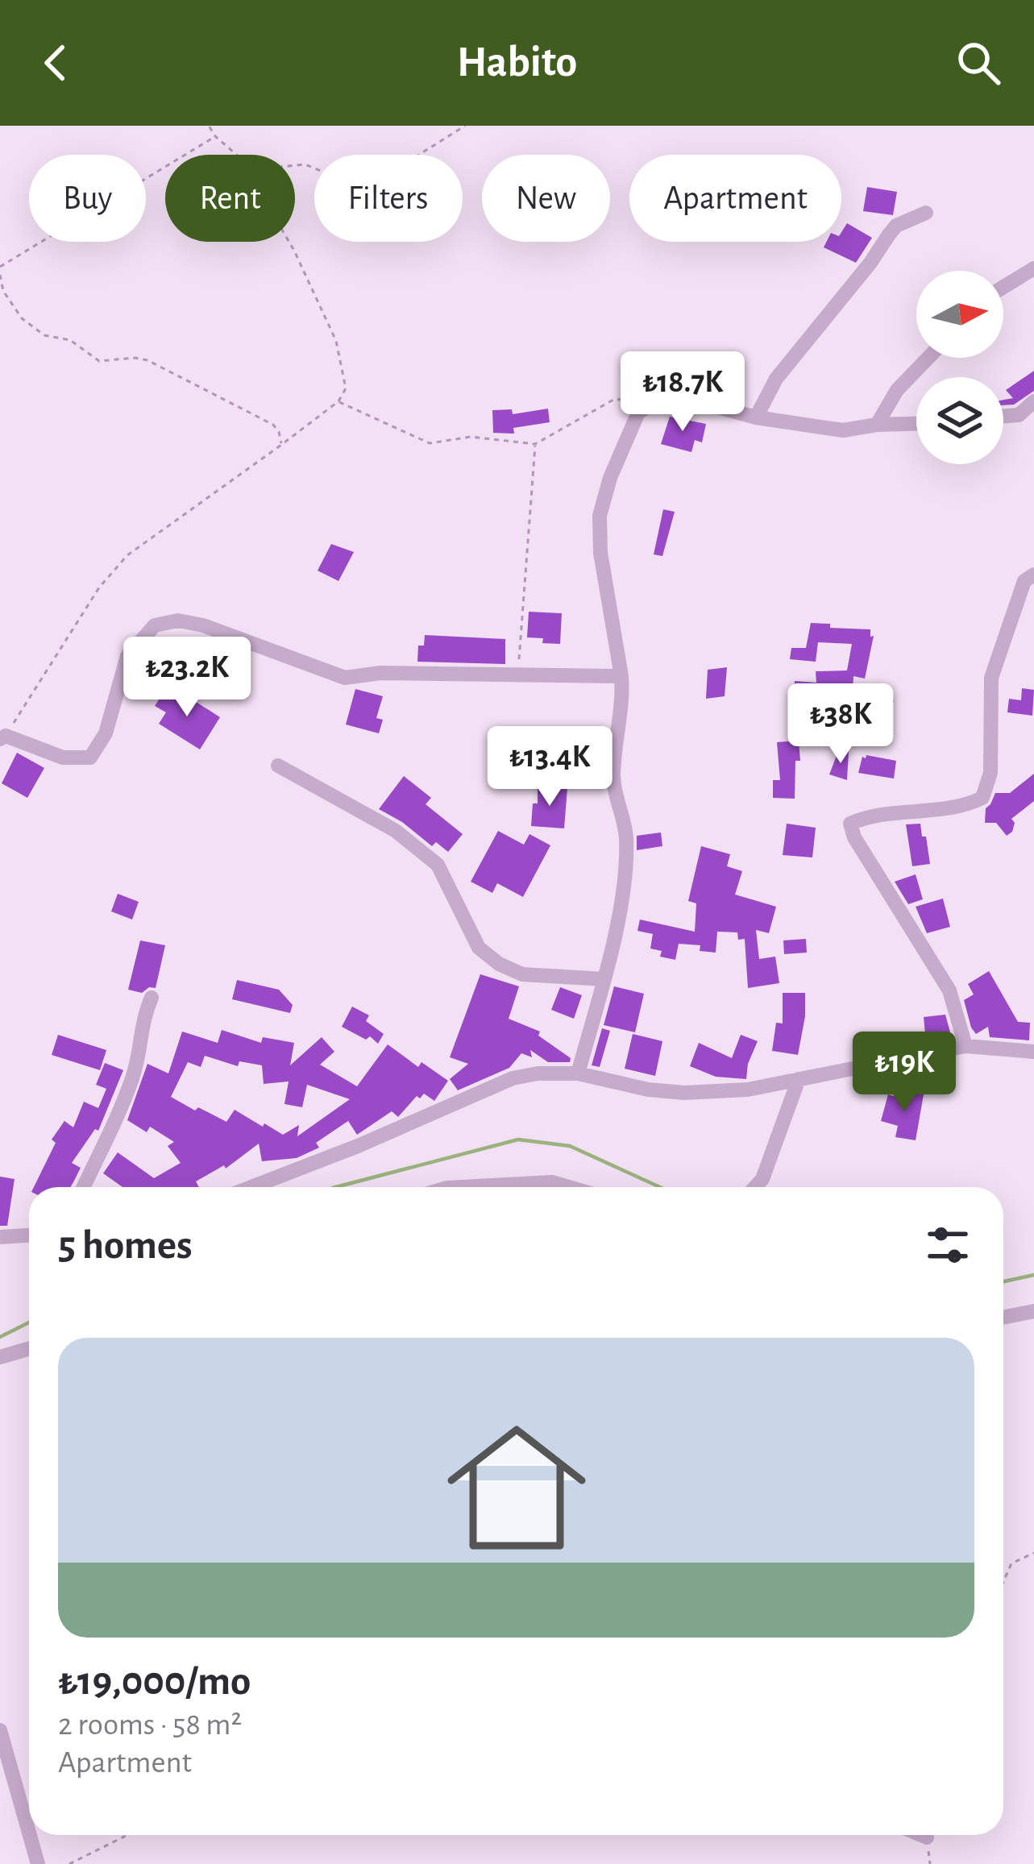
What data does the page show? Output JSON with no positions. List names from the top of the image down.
{
  "north": "right",
  "page": {
    "header": "Habito",
    "chip": [
      "Buy",
      "Rent",
      "Filters",
      "New",
      "Apartment"
    ],
    "price": [
      "₺18.7K",
      "₺23.2K",
      "₺38K",
      "₺13.4K",
      "₺19K"
    ],
    "heading": "5 homes",
    "list": [
      {
        "name": "₺19,000/mo",
        "note": "2 rooms · 58 m² · Apartment"
      }
    ]
  }
}
